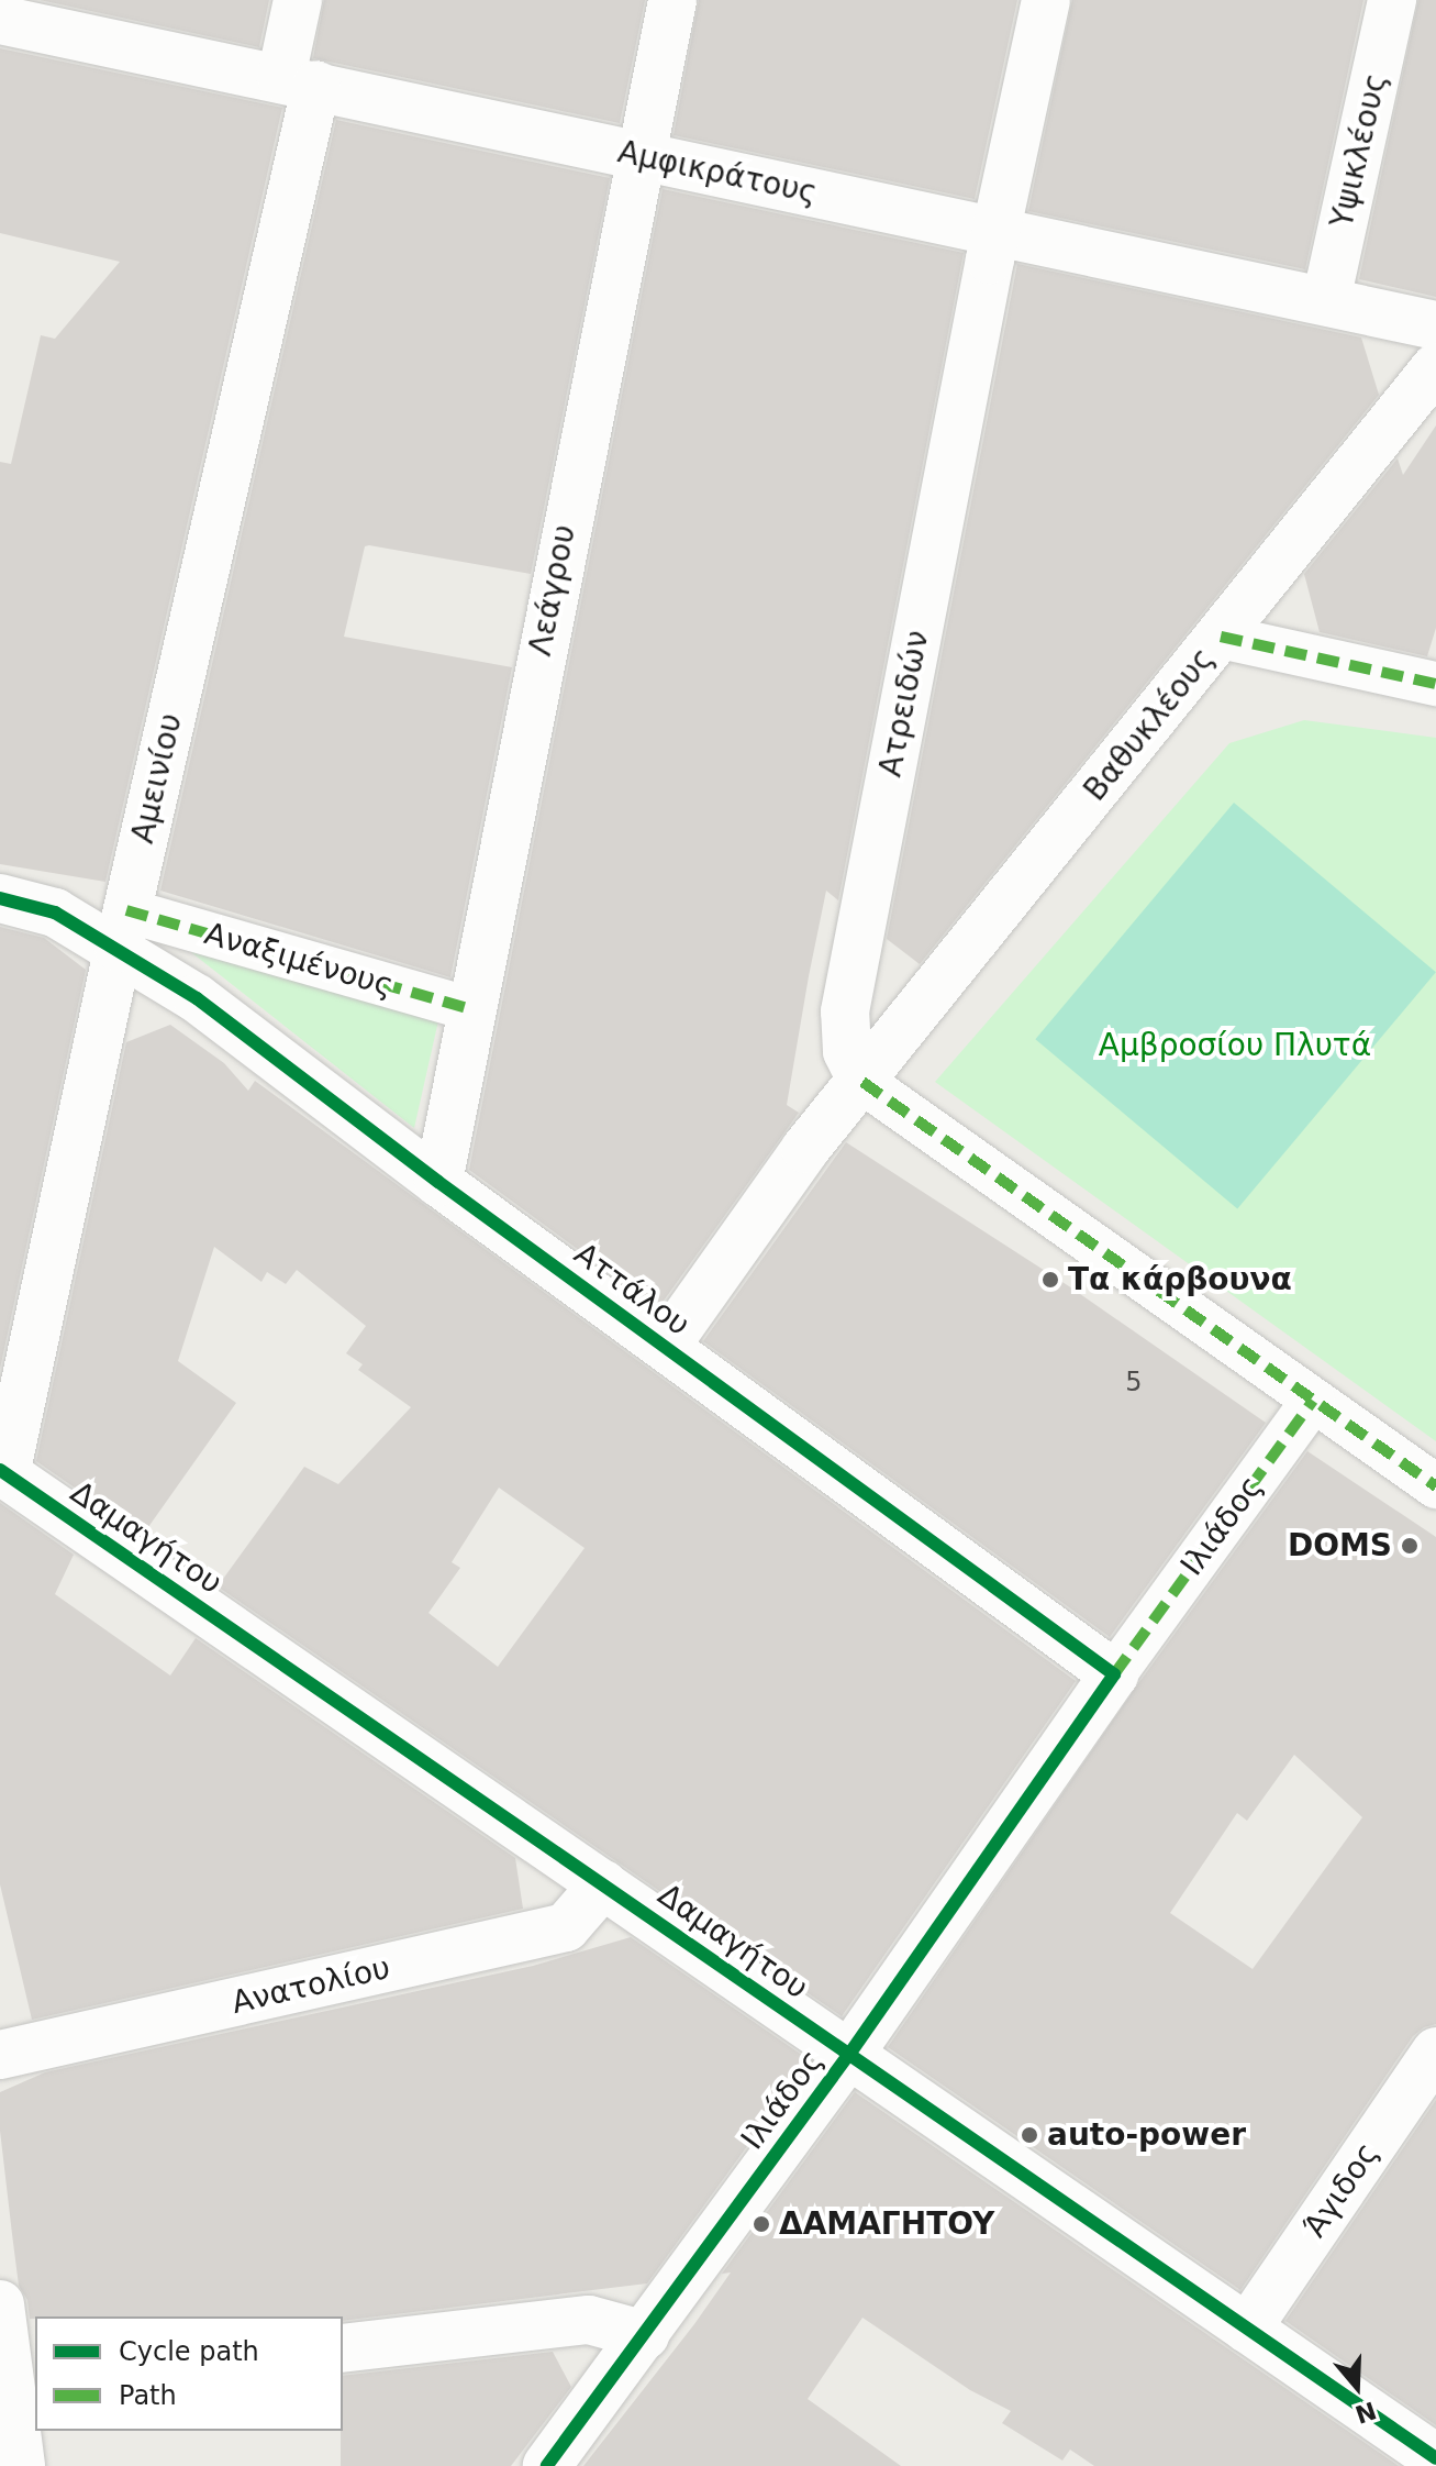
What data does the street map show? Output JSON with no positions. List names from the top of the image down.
{
  "streets": {
    "street": [
      "Υψικλέους",
      "Αμφικράτους",
      "Λεάγρου",
      "Ατρειδών",
      "Βαθυκλέους",
      "Αμεινίου",
      "Αναξιμένους",
      "Αττάλου",
      "Ιλιάδος",
      "Δαμαγήτου",
      "Ανατολίου",
      "Άγιδος"
    ]
  },
  "crossings": [
    ["Υψικλέους", "Αμφικράτους"],
    ["Αμφικράτους", "Λεάγρου"],
    ["Αμφικράτους", "Ατρειδών"],
    ["Αμφικράτους", "Αμεινίου"],
    ["Λεάγρου", "Αναξιμένους"],
    ["Λεάγρου", "Αττάλου"],
    ["Ατρειδών", "Βαθυκλέους"],
    ["Αμεινίου", "Αναξιμένους"],
    ["Αμεινίου", "Αττάλου"],
    ["Αμεινίου", "Δαμαγήτου"],
    ["Αναξιμένους", "Αττάλου"],
    ["Αττάλου", "Ιλιάδος"],
    ["Ιλιάδος", "Δαμαγήτου"],
    ["Δαμαγήτου", "Ανατολίου"],
    ["Δαμαγήτου", "Άγιδος"]
  ],
  "parks": ["Αμβροσίου Πλυτά"],
  "places": [
    "Τα κάρβουνα",
    "DOMS",
    "auto-power",
    "ΔΑΜΑΓHΤOY"
  ],
  "house_numbers": ["5"],
  "legend": ["Cycle path", "Path"],
  "north": "bottom"
}
